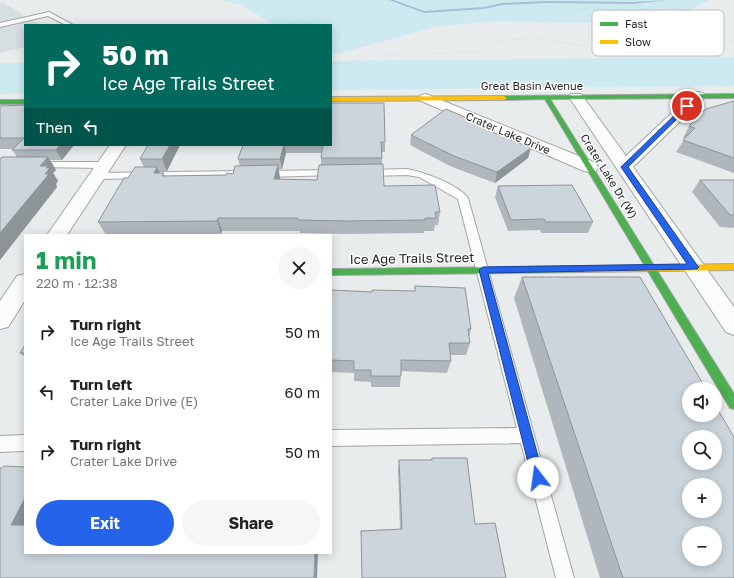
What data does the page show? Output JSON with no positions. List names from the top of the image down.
{
  "streets": {
    "street": [
      "Great Basin Avenue",
      "Crater Lake Drive",
      "Crater Lake Dr (W)",
      "Ice Age Trails Street"
    ]
  },
  "crossings": [
    ["Great Basin Avenue", "Crater Lake Drive"],
    ["Great Basin Avenue", "Crater Lake Dr (W)"],
    ["Crater Lake Drive", "Crater Lake Dr (W)"],
    ["Crater Lake Dr (W)", "Ice Age Trails Street"]
  ],
  "legend": ["Fast", "Slow"],
  "page": {
    "turn": ["50 m", "Ice Age Trails Street"],
    "then": "Then",
    "heading": ["1 min", "220 m · 12:38"],
    "list": [
      {
        "name": "Turn right",
        "note": "Ice Age Trails Street",
        "value": "50 m"
      },
      {
        "name": "Turn left",
        "note": "Crater Lake Drive (E)",
        "value": "60 m"
      },
      {
        "name": "Turn right",
        "note": "Crater Lake Drive",
        "value": "50 m"
      }
    ],
    "map_buttons": ["+", "−"],
    "buttons": ["Exit", "Share"]
  }
}
